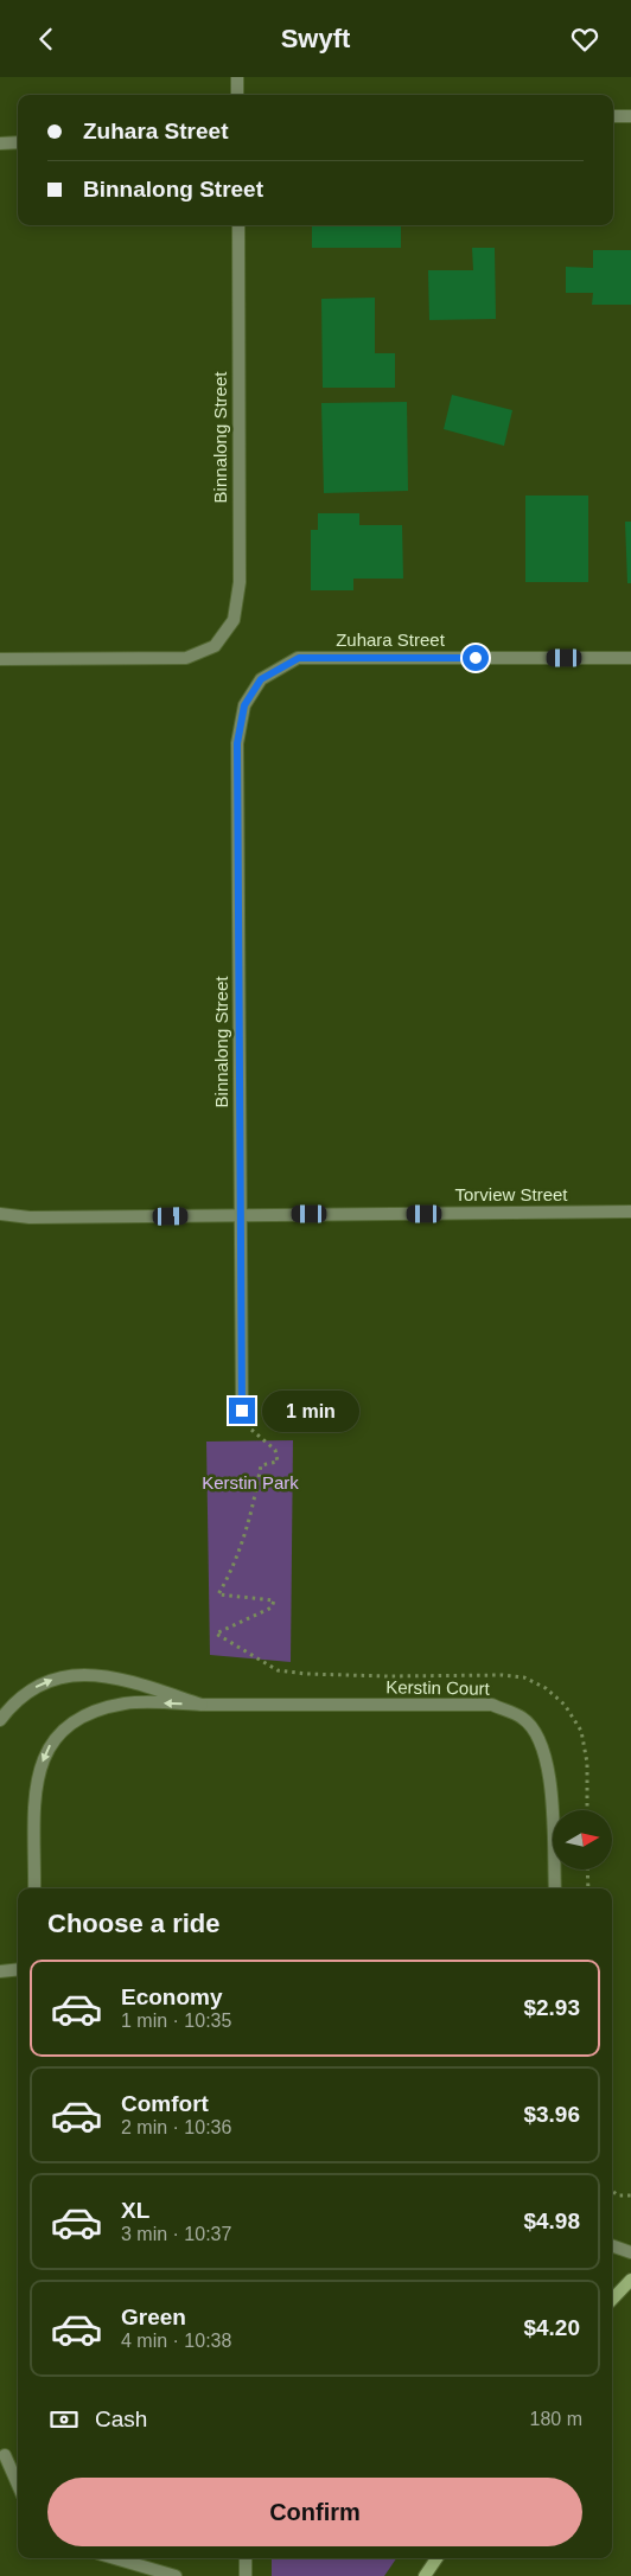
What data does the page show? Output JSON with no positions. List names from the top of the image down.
{
  "streets": {
    "street": [
      "Binnalong Street",
      "Zuhara Street",
      "Torview Street",
      "Kerstin Court"
    ]
  },
  "crossings": [
    ["Binnalong Street", "Zuhara Street"],
    ["Binnalong Street", "Torview Street"]
  ],
  "parks": ["Kerstin Park"],
  "north": "right",
  "page": {
    "header": "Swyft",
    "banner": ["Zuhara Street", "Binnalong Street"],
    "bubble": "1 min",
    "heading": "Choose a ride",
    "list": [
      {
        "name": "Economy",
        "note": "1 min · 10:35",
        "value": "$2.93"
      },
      {
        "name": "Comfort",
        "note": "2 min · 10:36",
        "value": "$3.96"
      },
      {
        "name": "XL",
        "note": "3 min · 10:37",
        "value": "$4.98"
      },
      {
        "name": "Green",
        "note": "4 min · 10:38",
        "value": "$4.20"
      }
    ],
    "pay": ["Cash", "180 m"],
    "buttons": "Confirm"
  }
}
